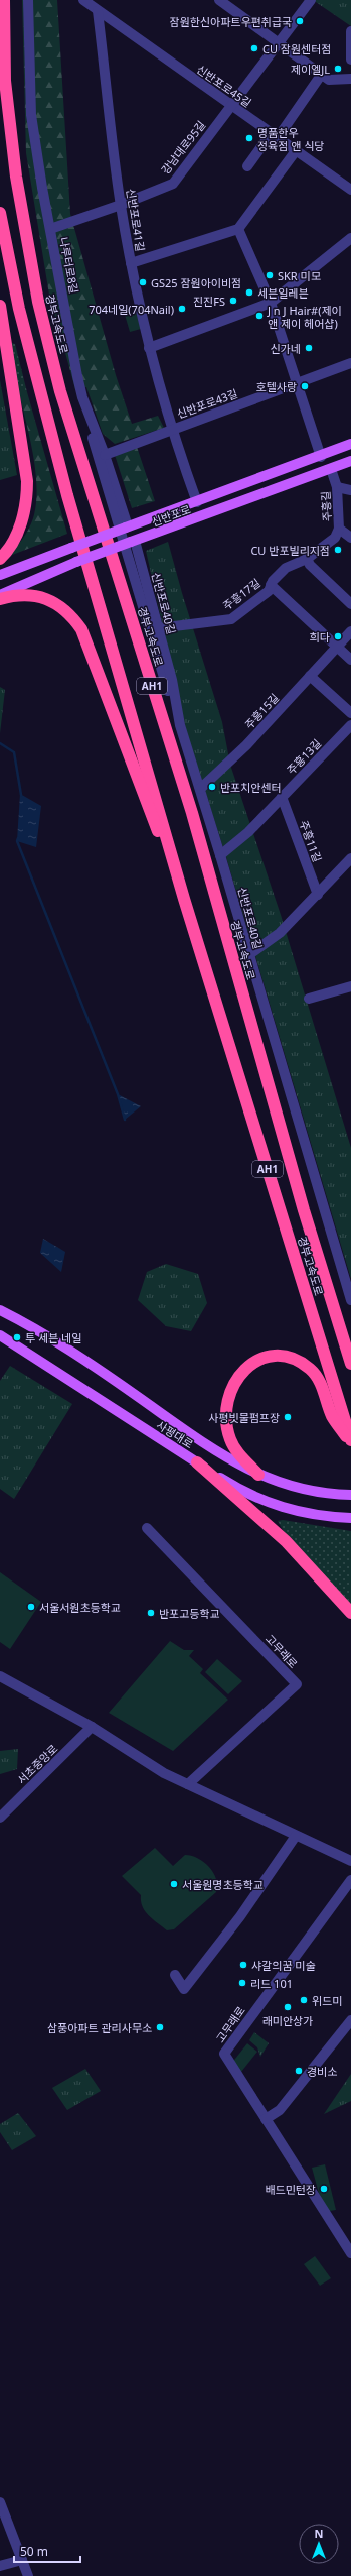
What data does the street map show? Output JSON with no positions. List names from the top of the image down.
{
  "streets": {
    "highway": ["경부고속도로", "AH1"],
    "main road": ["신반포로", "사평대로"],
    "street": [
      "신반포로45길",
      "강남대로95길",
      "신반포로41길",
      "나루터로8길",
      "신반포로43길",
      "주흥길",
      "주흥17길",
      "신반포로40길",
      "주흥15길",
      "주흥13길",
      "주흥11길",
      "고무래로",
      "서초중앙로"
    ]
  },
  "crossings": [
    ["신반포로45길", "강남대로95길"],
    ["신반포로45길", "신반포로41길"],
    ["강남대로95길", "신반포로41길"],
    ["강남대로95길", "나루터로8길"],
    ["신반포로41길", "신반포로43길"],
    ["신반포로41길", "신반포로"],
    ["나루터로8길", "신반포로"],
    ["주흥길", "신반포로"],
    ["주흥길", "주흥17길"],
    ["신반포로", "신반포로40길"],
    ["주흥17길", "신반포로40길"],
    ["신반포로40길", "주흥15길"],
    ["신반포로40길", "주흥13길"],
    ["주흥13길", "주흥11길"]
  ],
  "places": [
    "잠원한신아파트우편취급국",
    "CU 잠원센터점",
    "제이엘JL",
    "명품한우 정육점 앤 식당",
    "SKR 미모",
    "GS25 잠원아이비점",
    "세븐일레븐",
    "진진FS",
    "704네일(704Nail)",
    "J n J Hair#(제이 앤 제이 헤어샵)",
    "신가네",
    "호텔사랑",
    "CU 반포빌리지점",
    "희다",
    "반포치안센터",
    "투 세븐 네일",
    "사평빗물펌프장",
    "서울서원초등학교",
    "반포고등학교",
    "서울원명초등학교",
    "샤갈의꿈 미술",
    "리드 101",
    "위드미",
    "래미안상가",
    "삼풍아파트 관리사무소",
    "경비소",
    "배드민턴장"
  ],
  "scale_bar": "50 m",
  "north": "top"
}
